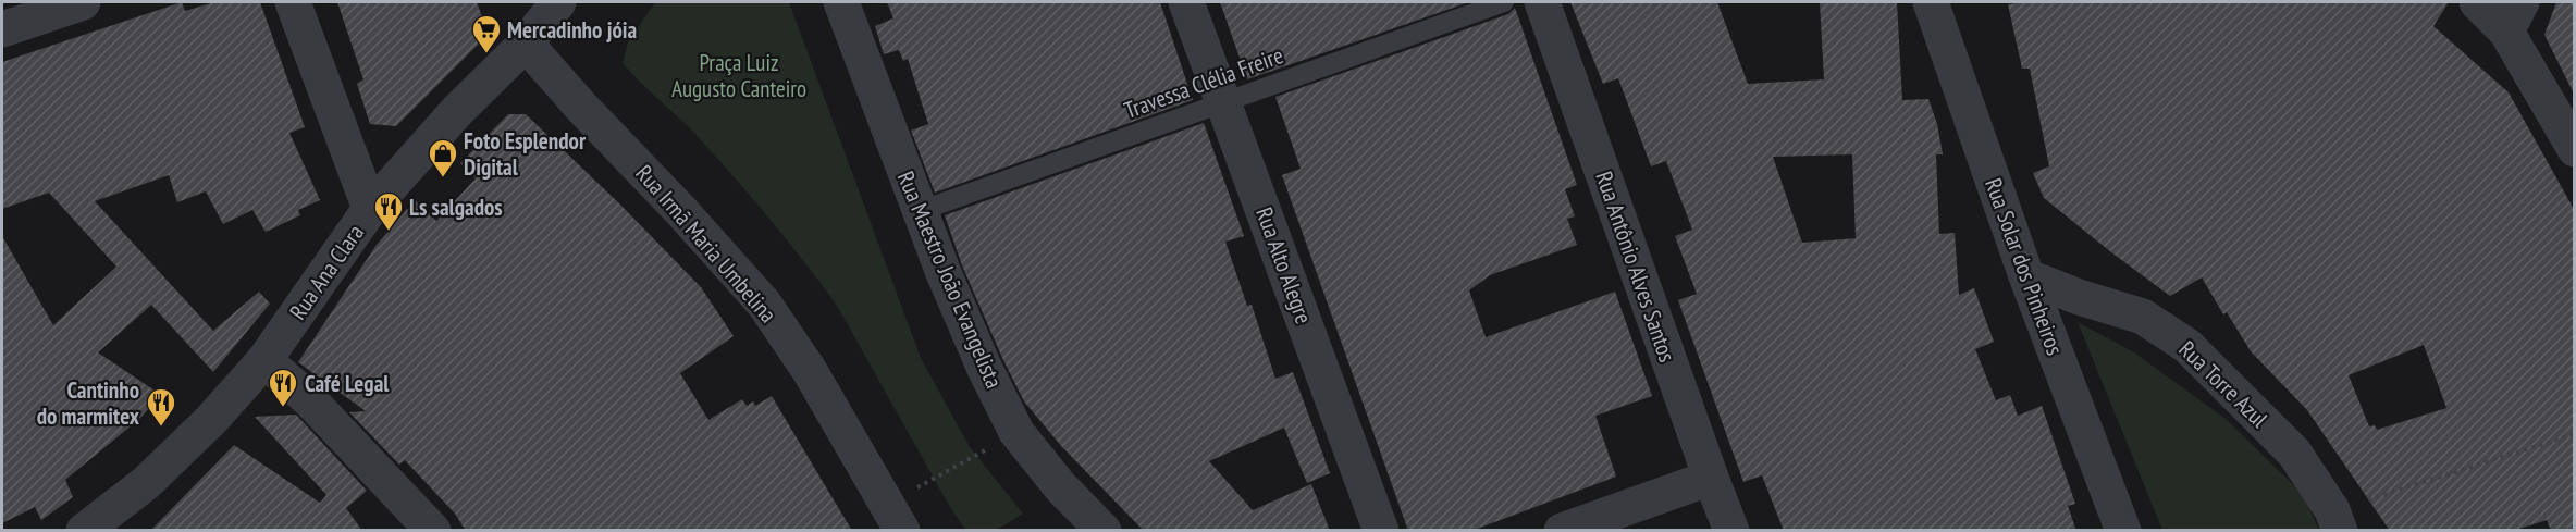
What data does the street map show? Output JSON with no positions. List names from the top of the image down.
{
  "streets": {
    "street": [
      "Rua Irmã Maria Umbelina",
      "Rua Alto Alegre",
      "Rua Antônio Alves Santos",
      "Rua Solar dos Pinheiros",
      "Rua Ana Clara",
      "Rua Maestro João Evangelista",
      "Rua Torre Azul"
    ],
    "lane": ["Travessa Clélia Freire"]
  },
  "crossings": [
    ["Travessa Clélia Freire", "Rua Alto Alegre"],
    ["Travessa Clélia Freire", "Rua Maestro João Evangelista"],
    ["Rua Irmã Maria Umbelina", "Rua Ana Clara"],
    ["Rua Solar dos Pinheiros", "Rua Torre Azul"]
  ],
  "parks": ["Praça Luiz Augusto Canteiro"],
  "places": {
    "supermarket": ["Mercadinho jóia"],
    "shop": ["Foto Esplendor Digital"],
    "restaurant": ["Ls salgados", "Café Legal", "Cantinho do marmitex"]
  }
}
